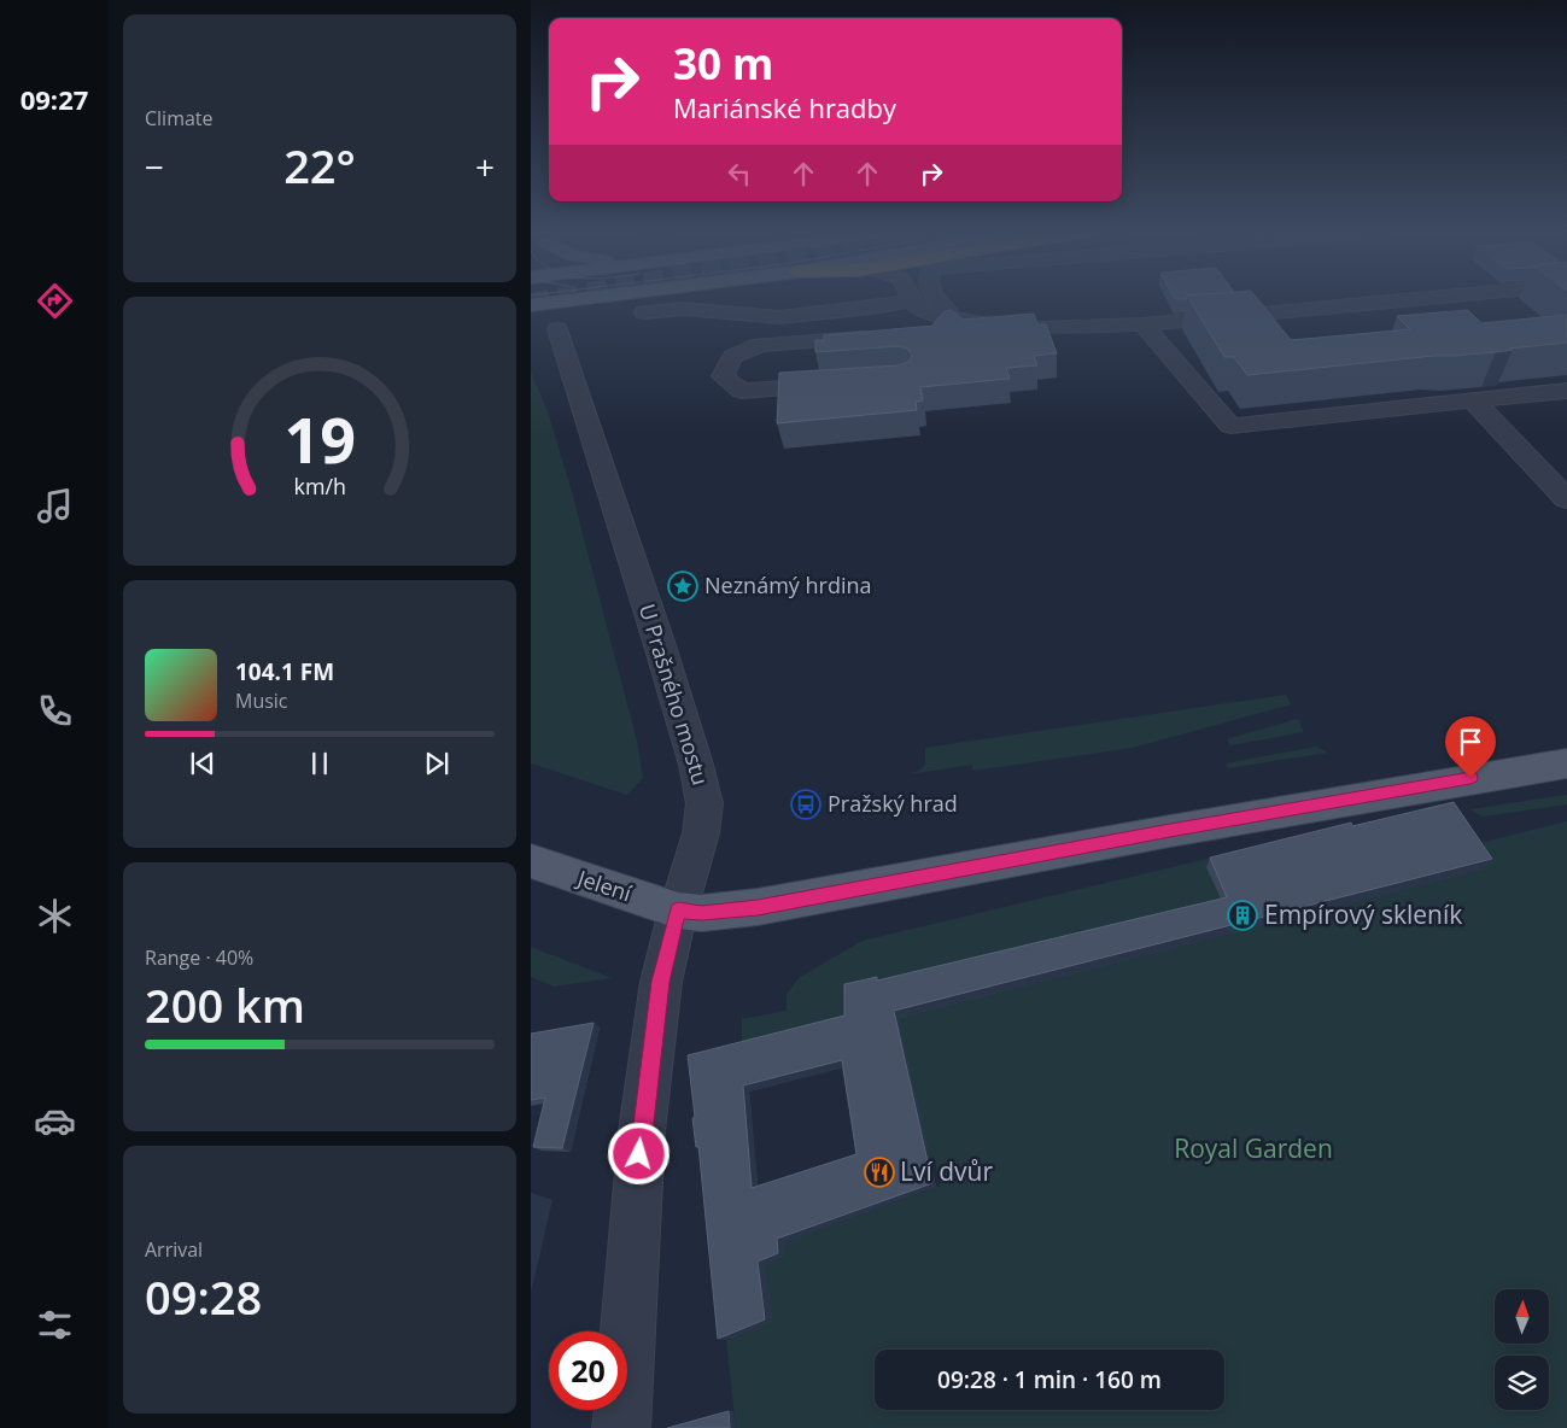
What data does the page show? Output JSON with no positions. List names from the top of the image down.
{
  "streets": {
    "main road": ["Jelení"],
    "street": ["U Prašného mostu"]
  },
  "crossings": [
    ["U Prašného mostu", "Jelení"]
  ],
  "parks": ["Royal Garden"],
  "places": {
    "place": ["Neznámý hrdina"],
    "bus stop": ["Pražský hrad"],
    "building": ["Empírový skleník"],
    "restaurant": ["Lví dvůr"]
  },
  "north": "top",
  "page": {
    "tabs": "09:27",
    "tile": [
      "Climate",
      ["Range · 40%", "200 km"],
      ["Arrival", "09:28"]
    ],
    "turn": ["30 m", "Mariánské hradby"],
    "heat": ["−", "22°", "+"],
    "song": ["104.1 FM", "Music"],
    "limit": "20",
    "trip": "09:28 · 1 min · 160 m",
    "gauge": ["19", "km/h"]
  }
}
